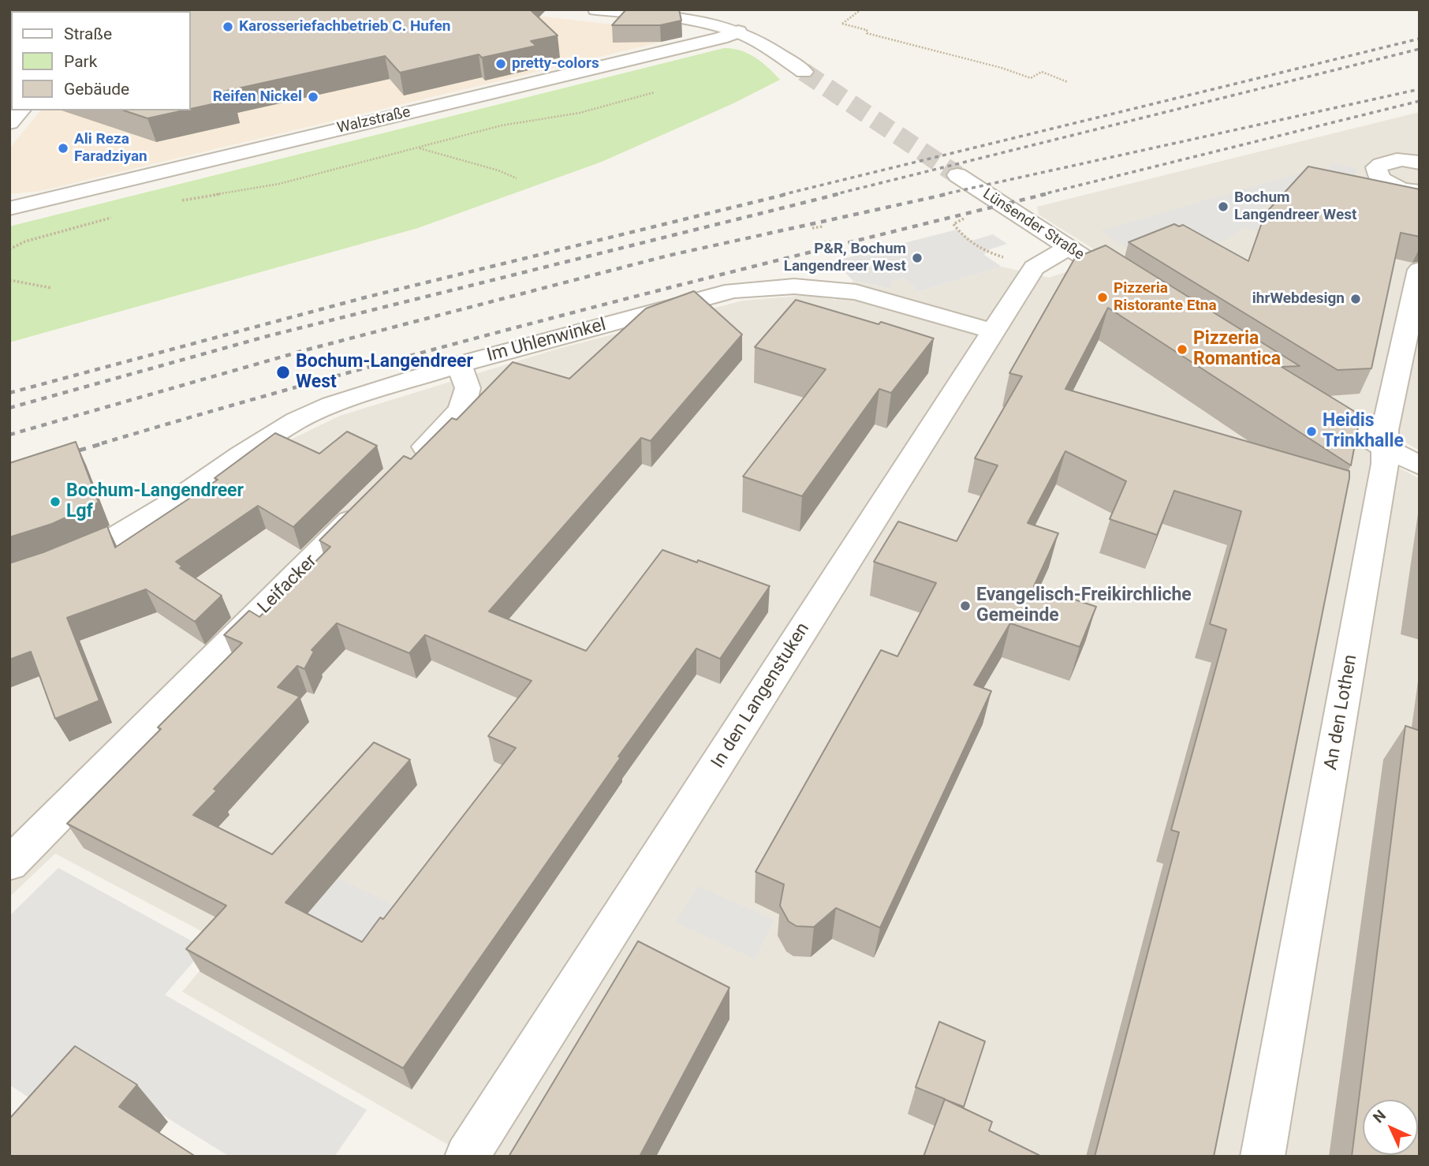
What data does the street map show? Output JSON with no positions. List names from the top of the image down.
{
  "streets": {
    "street": [
      "Walzstraße",
      "Lünsender Straße",
      "Im Uhlenwinkel",
      "Leifacker",
      "In den Langenstuken",
      "An den Lothen"
    ]
  },
  "crossings": [
    ["Lünsender Straße", "In den Langenstuken"],
    ["Im Uhlenwinkel", "In den Langenstuken"]
  ],
  "places": [
    "Karosseriefachbetrieb C. Hufen",
    "pretty-colors",
    "Reifen Nickel",
    "Ali Reza Faradziyan",
    "Bochum Langendreer West",
    "P&R, Bochum Langendreer West",
    "Pizzeria Ristorante Etna",
    "ihrWebdesign",
    "Pizzeria Romantica",
    "Bochum-Langendreer West",
    "Heidis Trinkhalle",
    "Bochum-Langendreer Lgf",
    "Evangelisch-Freikirchliche Gemeinde"
  ],
  "legend": ["Straße", "Park", "Gebäude"],
  "north": "top left"
}
